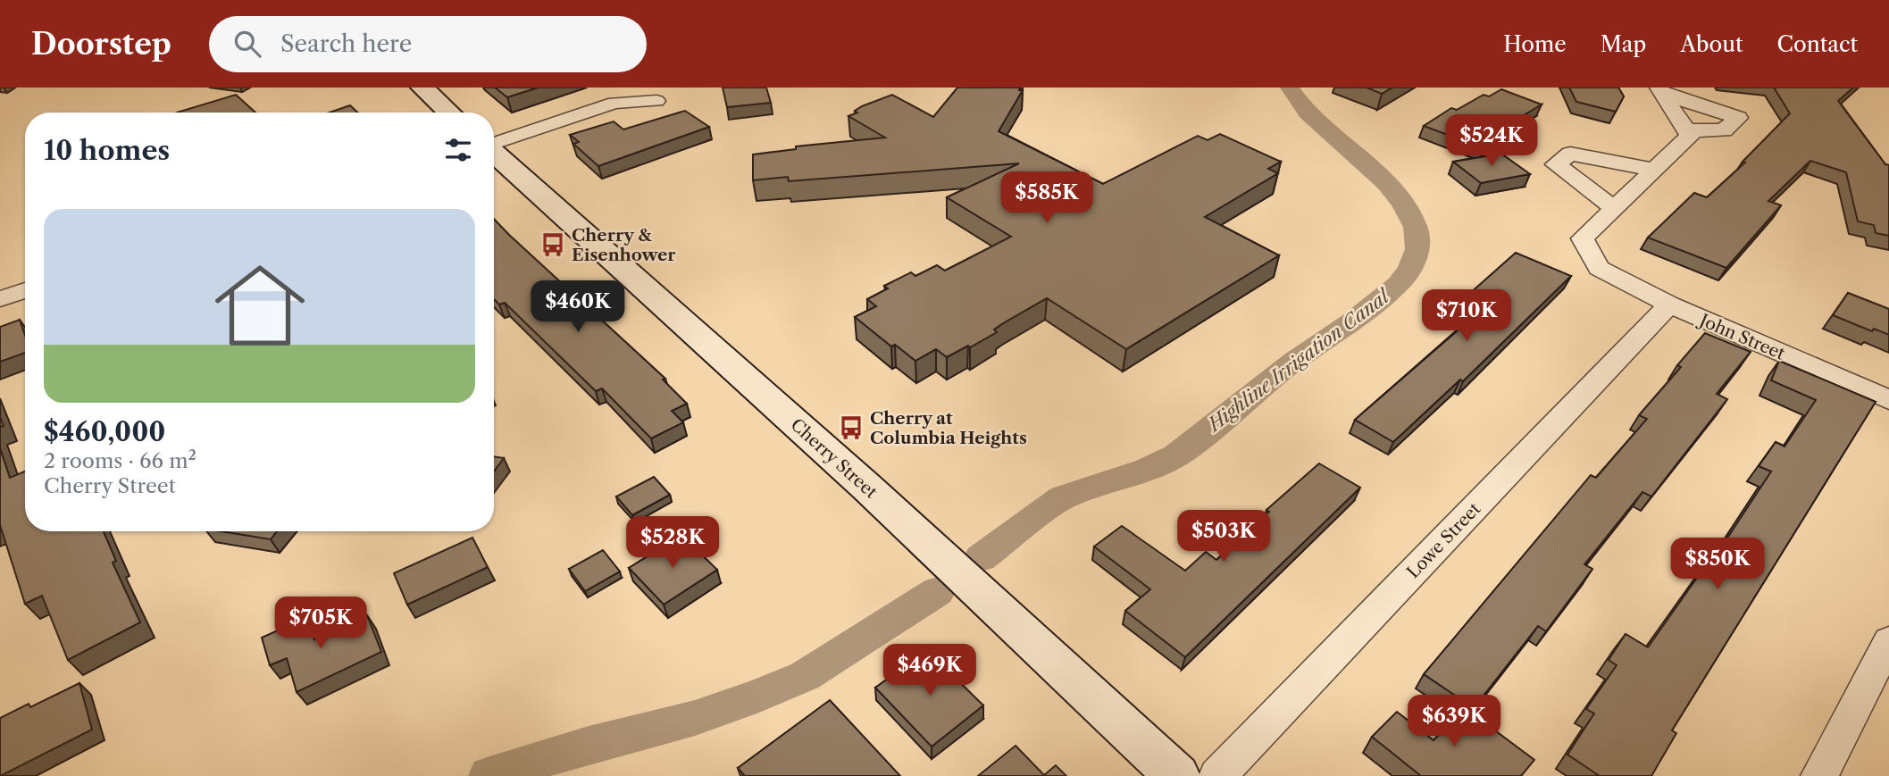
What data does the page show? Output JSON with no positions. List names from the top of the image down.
{
  "streets": {
    "main road": ["Cherry Street"],
    "street": ["John Street", "Lowe Street"]
  },
  "crossings": [
    ["John Street", "Lowe Street"]
  ],
  "water": ["Highline Irrigation Canal"],
  "places": {
    "bus stop": ["Cherry & Eisenhower", "Cherry at Columbia Heights"]
  },
  "page": {
    "header": "Doorstep",
    "search": "Search here",
    "nav": [
      "Home",
      "Map",
      "About",
      "Contact"
    ],
    "heading": "10 homes",
    "price": [
      "$524K",
      "$585K",
      "$460K",
      "$710K",
      "$503K",
      "$528K",
      "$850K",
      "$705K",
      "$469K",
      "$639K"
    ],
    "list": [
      {
        "name": "$460,000",
        "note": "2 rooms · 66 m² · Cherry Street"
      }
    ]
  }
}
